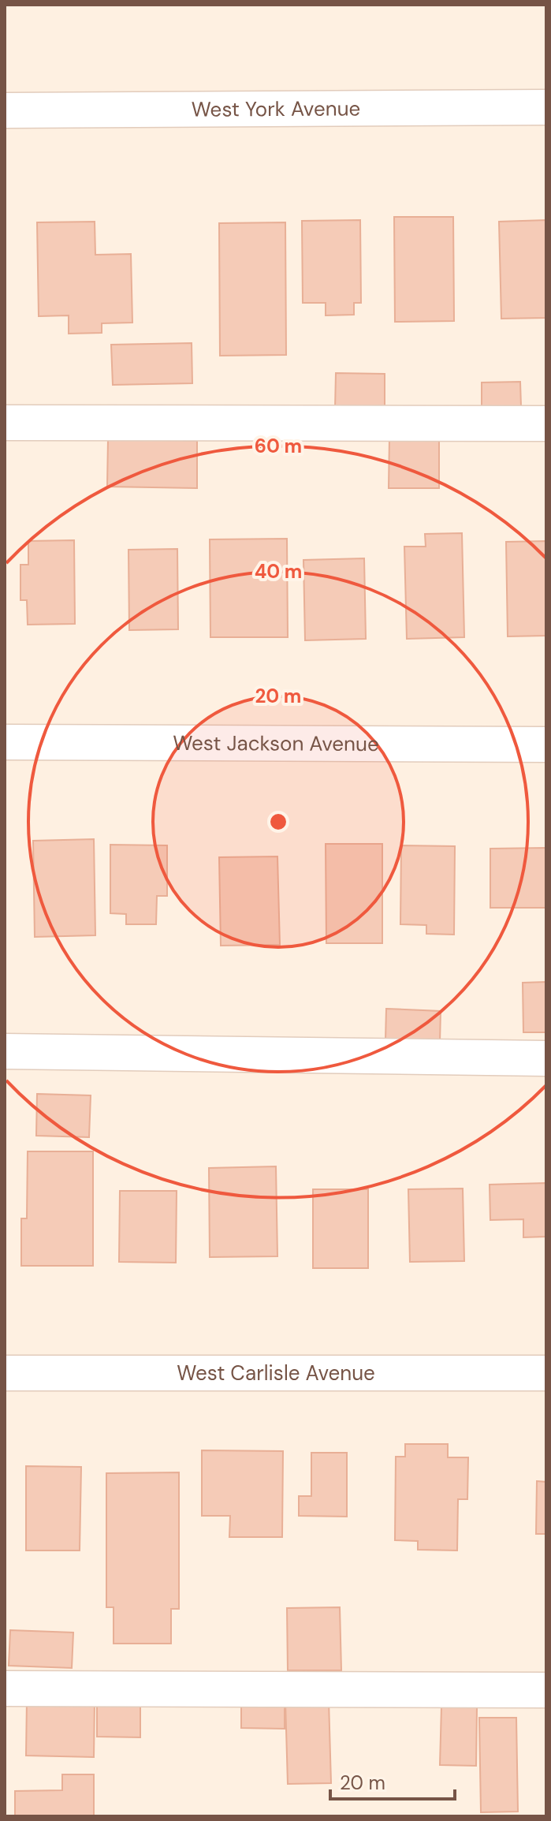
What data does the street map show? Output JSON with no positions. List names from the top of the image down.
{
  "streets": {
    "street": ["West York Avenue", "West Jackson Avenue", "West Carlisle Avenue"]
  },
  "scale_bar": "20 m",
  "rings": ["60 m", "40 m", "20 m"]
}
